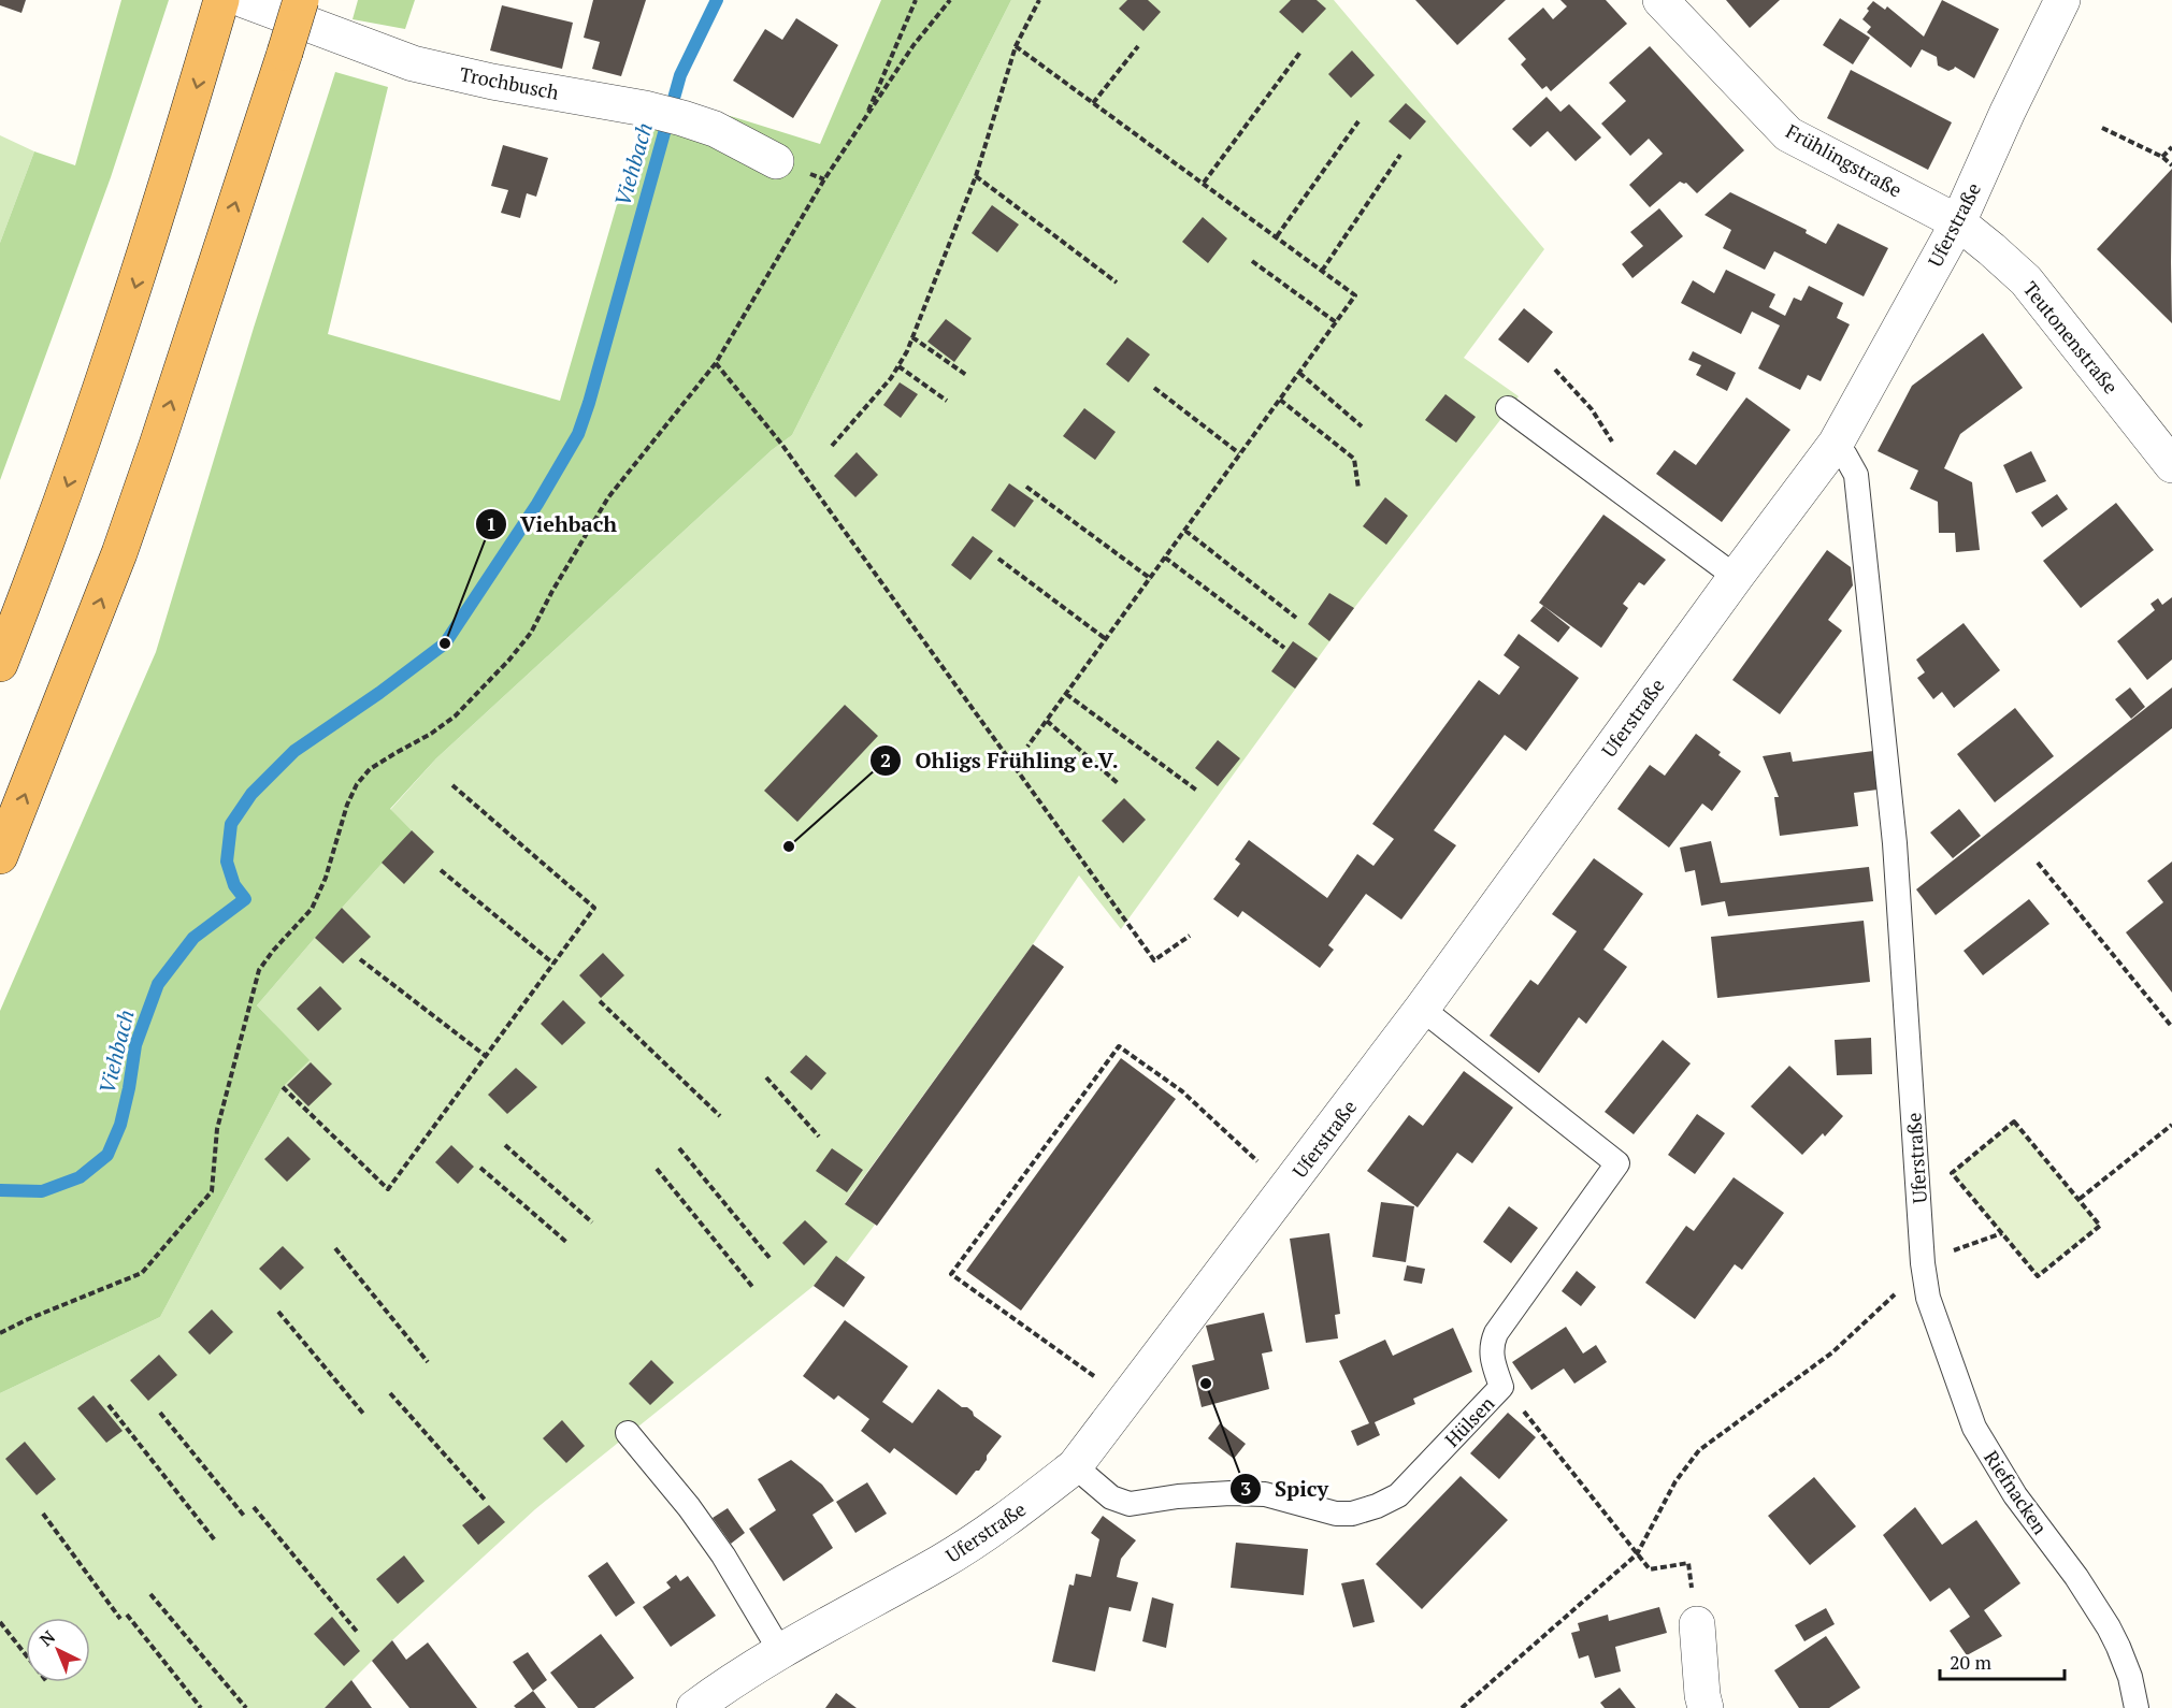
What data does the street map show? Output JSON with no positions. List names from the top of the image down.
{
  "streets": {
    "street": [
      "Trochbusch",
      "Frühlingstraße",
      "Uferstraße",
      "Teutonenstraße"
    ],
    "lane": ["Hülsen", "Riefnacken"]
  },
  "crossings": [
    ["Frühlingstraße", "Uferstraße"],
    ["Frühlingstraße", "Teutonenstraße"],
    ["Uferstraße", "Teutonenstraße"],
    ["Uferstraße", "Hülsen"],
    ["Uferstraße", "Riefnacken"]
  ],
  "water": ["Viehbach"],
  "places": ["Viehbach", "Ohligs Frühling e.V.", "Spicy"],
  "scale_bar": "20 m",
  "north": "top left"
}
